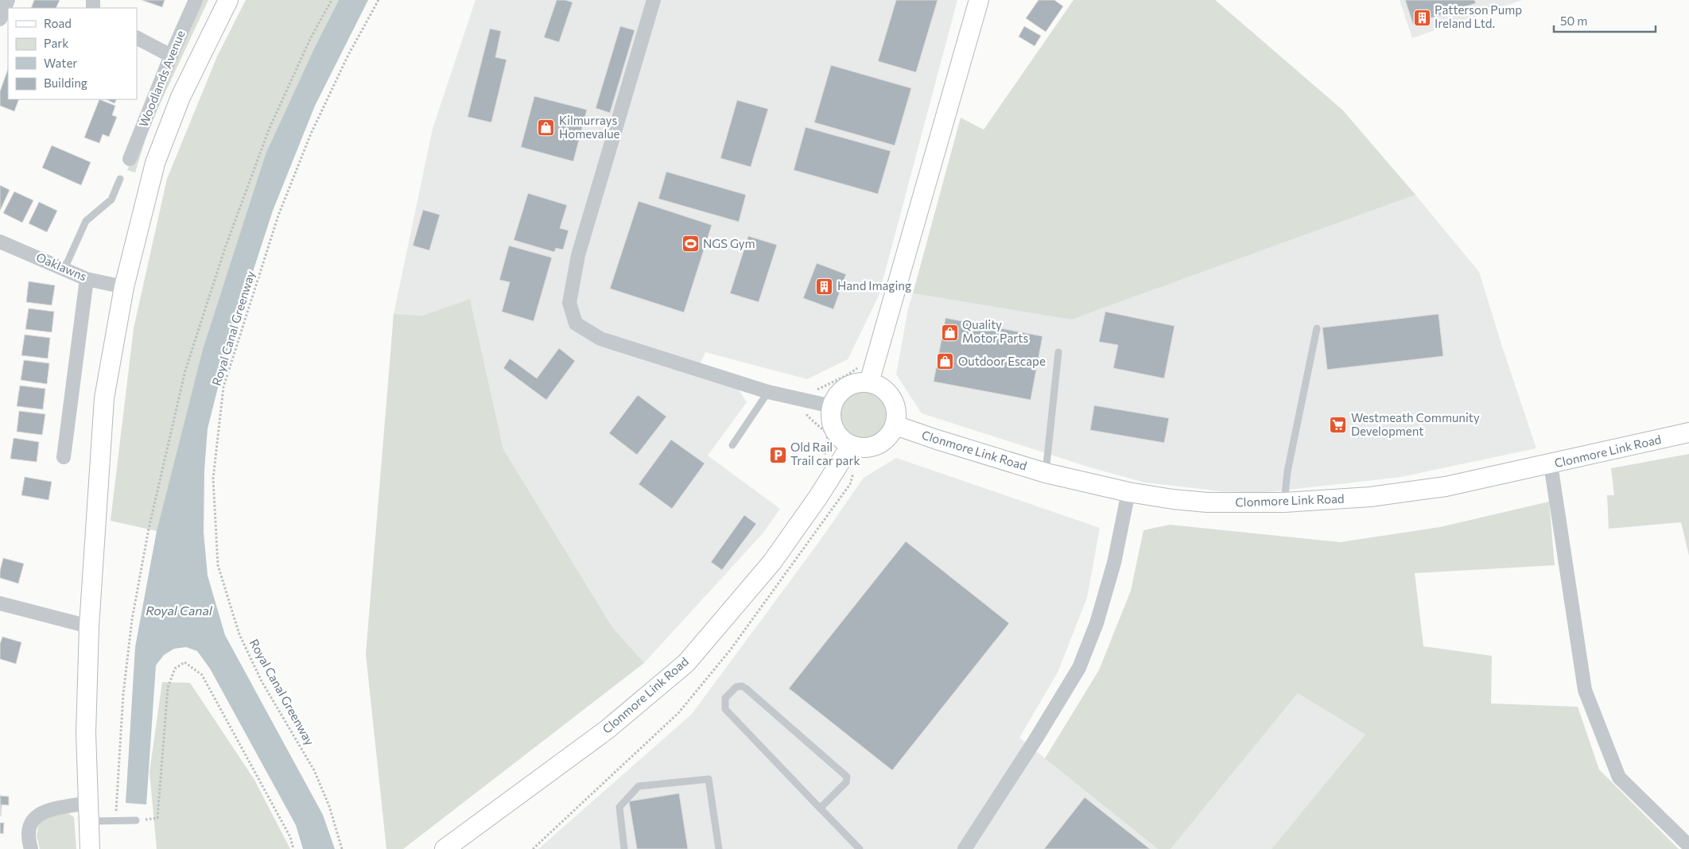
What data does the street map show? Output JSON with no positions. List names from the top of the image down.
{
  "streets": {
    "main road": ["Clonmore Link Road"],
    "street": ["Woodlands Avenue", "Oaklawns"],
    "path": ["Royal Canal Greenway"]
  },
  "water": ["Royal Canal"],
  "places": {
    "building": ["Patterson Pump Ireland Ltd.", "Hand Imaging"],
    "shop": ["Kilmurrays Homevalue", "Quality Motor Parts", "Outdoor Escape"],
    "sports": ["NGS Gym"],
    "supermarket": ["Westmeath Community Development"],
    "parking": ["Old Rail Trail car park"]
  },
  "legend": [
    "Road",
    "Park",
    "Water",
    "Building"
  ],
  "scale_bar": "50 m"
}
